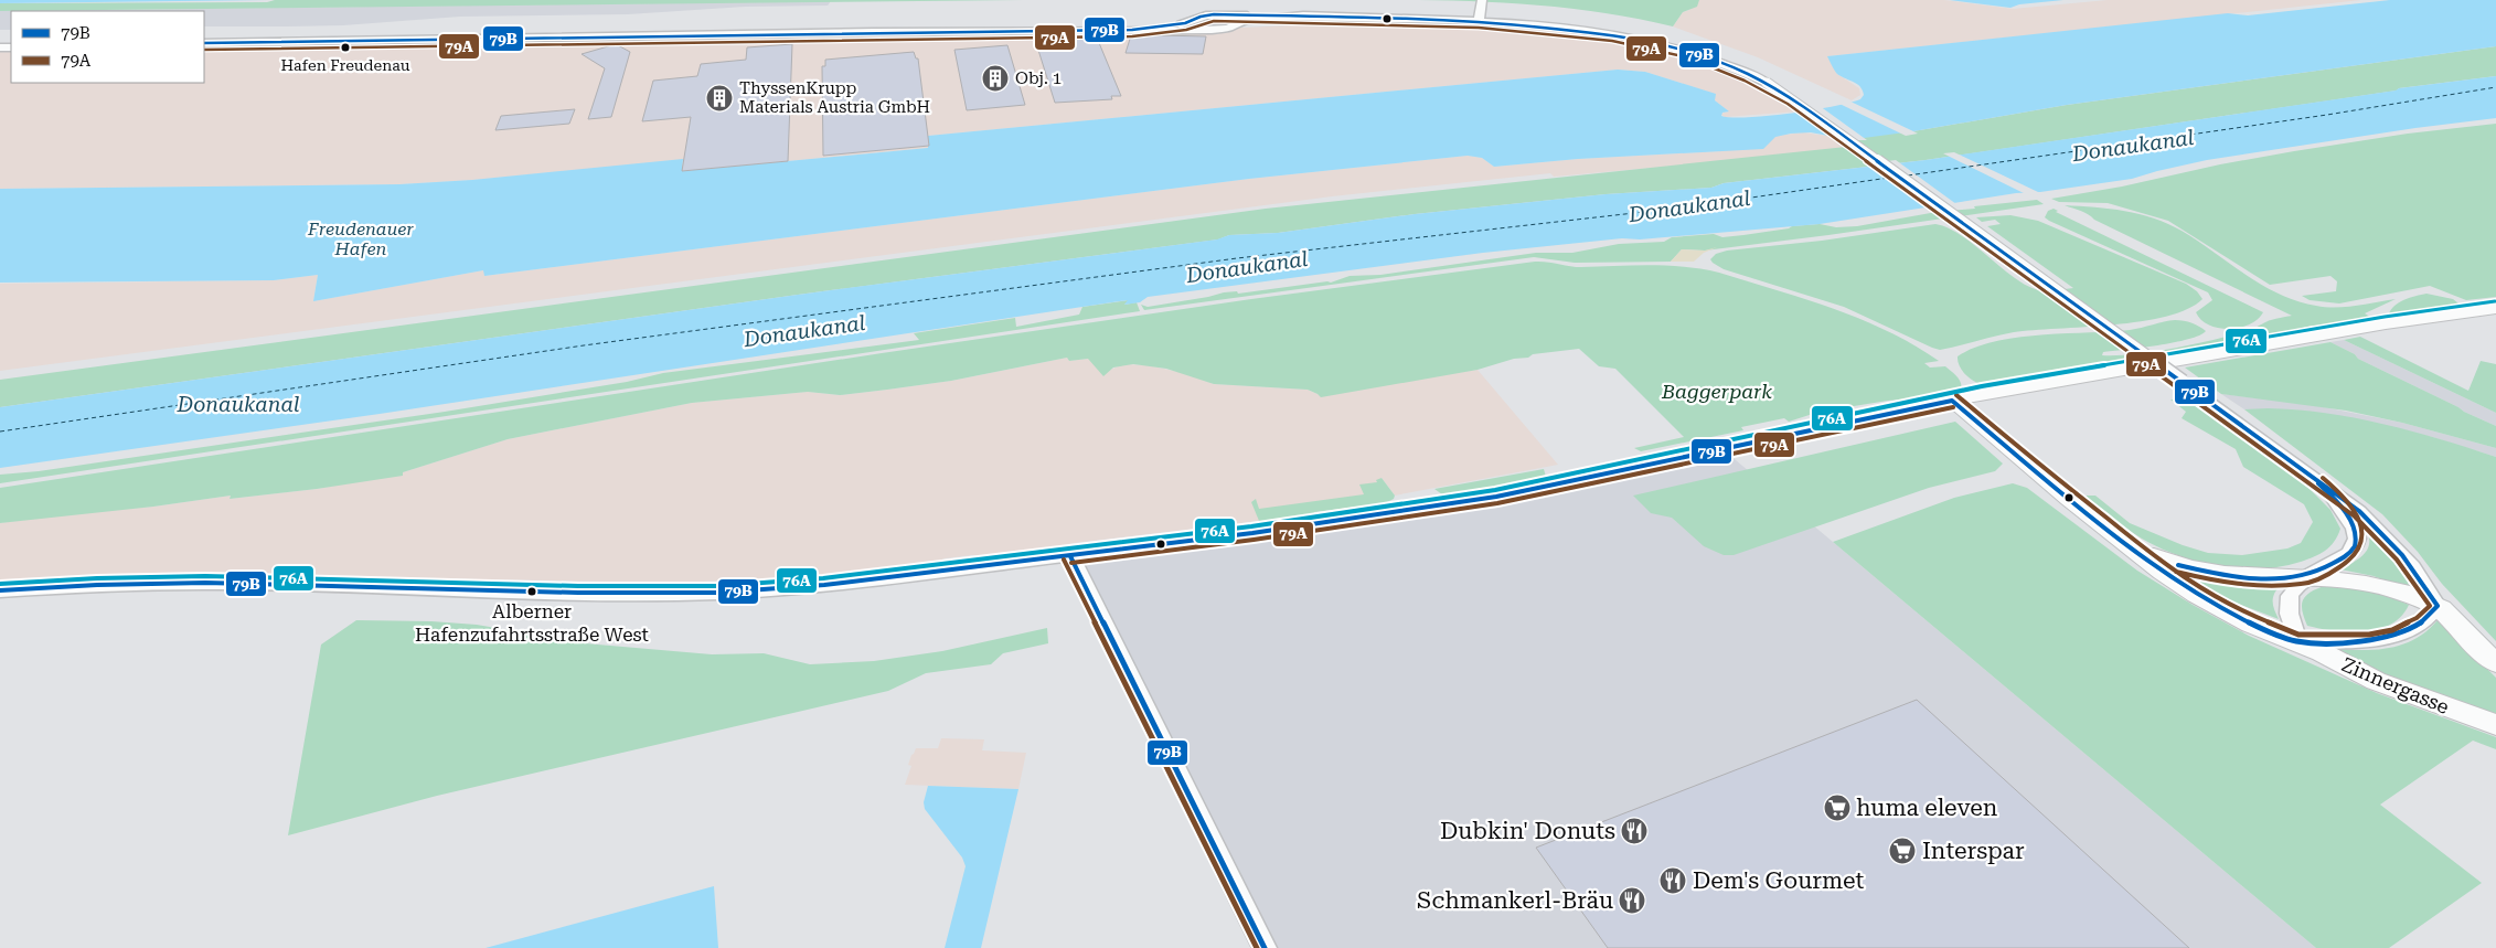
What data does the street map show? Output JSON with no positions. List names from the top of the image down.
{
  "streets": {
    "main road": ["Zinnergasse"]
  },
  "water": ["Donaukanal", "Freudenauer Hafen"],
  "parks": ["Baggerpark"],
  "places": {
    "other": ["Hafen Freudenau", "Alberner Hafenzufahrtsstraße West"],
    "building": ["Obj. 1", "ThyssenKrupp Materials Austria GmbH"],
    "supermarket": ["huma eleven", "Interspar"],
    "restaurant": ["Dubkin' Donuts", "Dem's Gourmet", "Schmankerl-Bräu"]
  },
  "lines": ["transit line 79B", "transit line 79A", "transit line 76A"],
  "legend": ["79B", "79A"]
}
